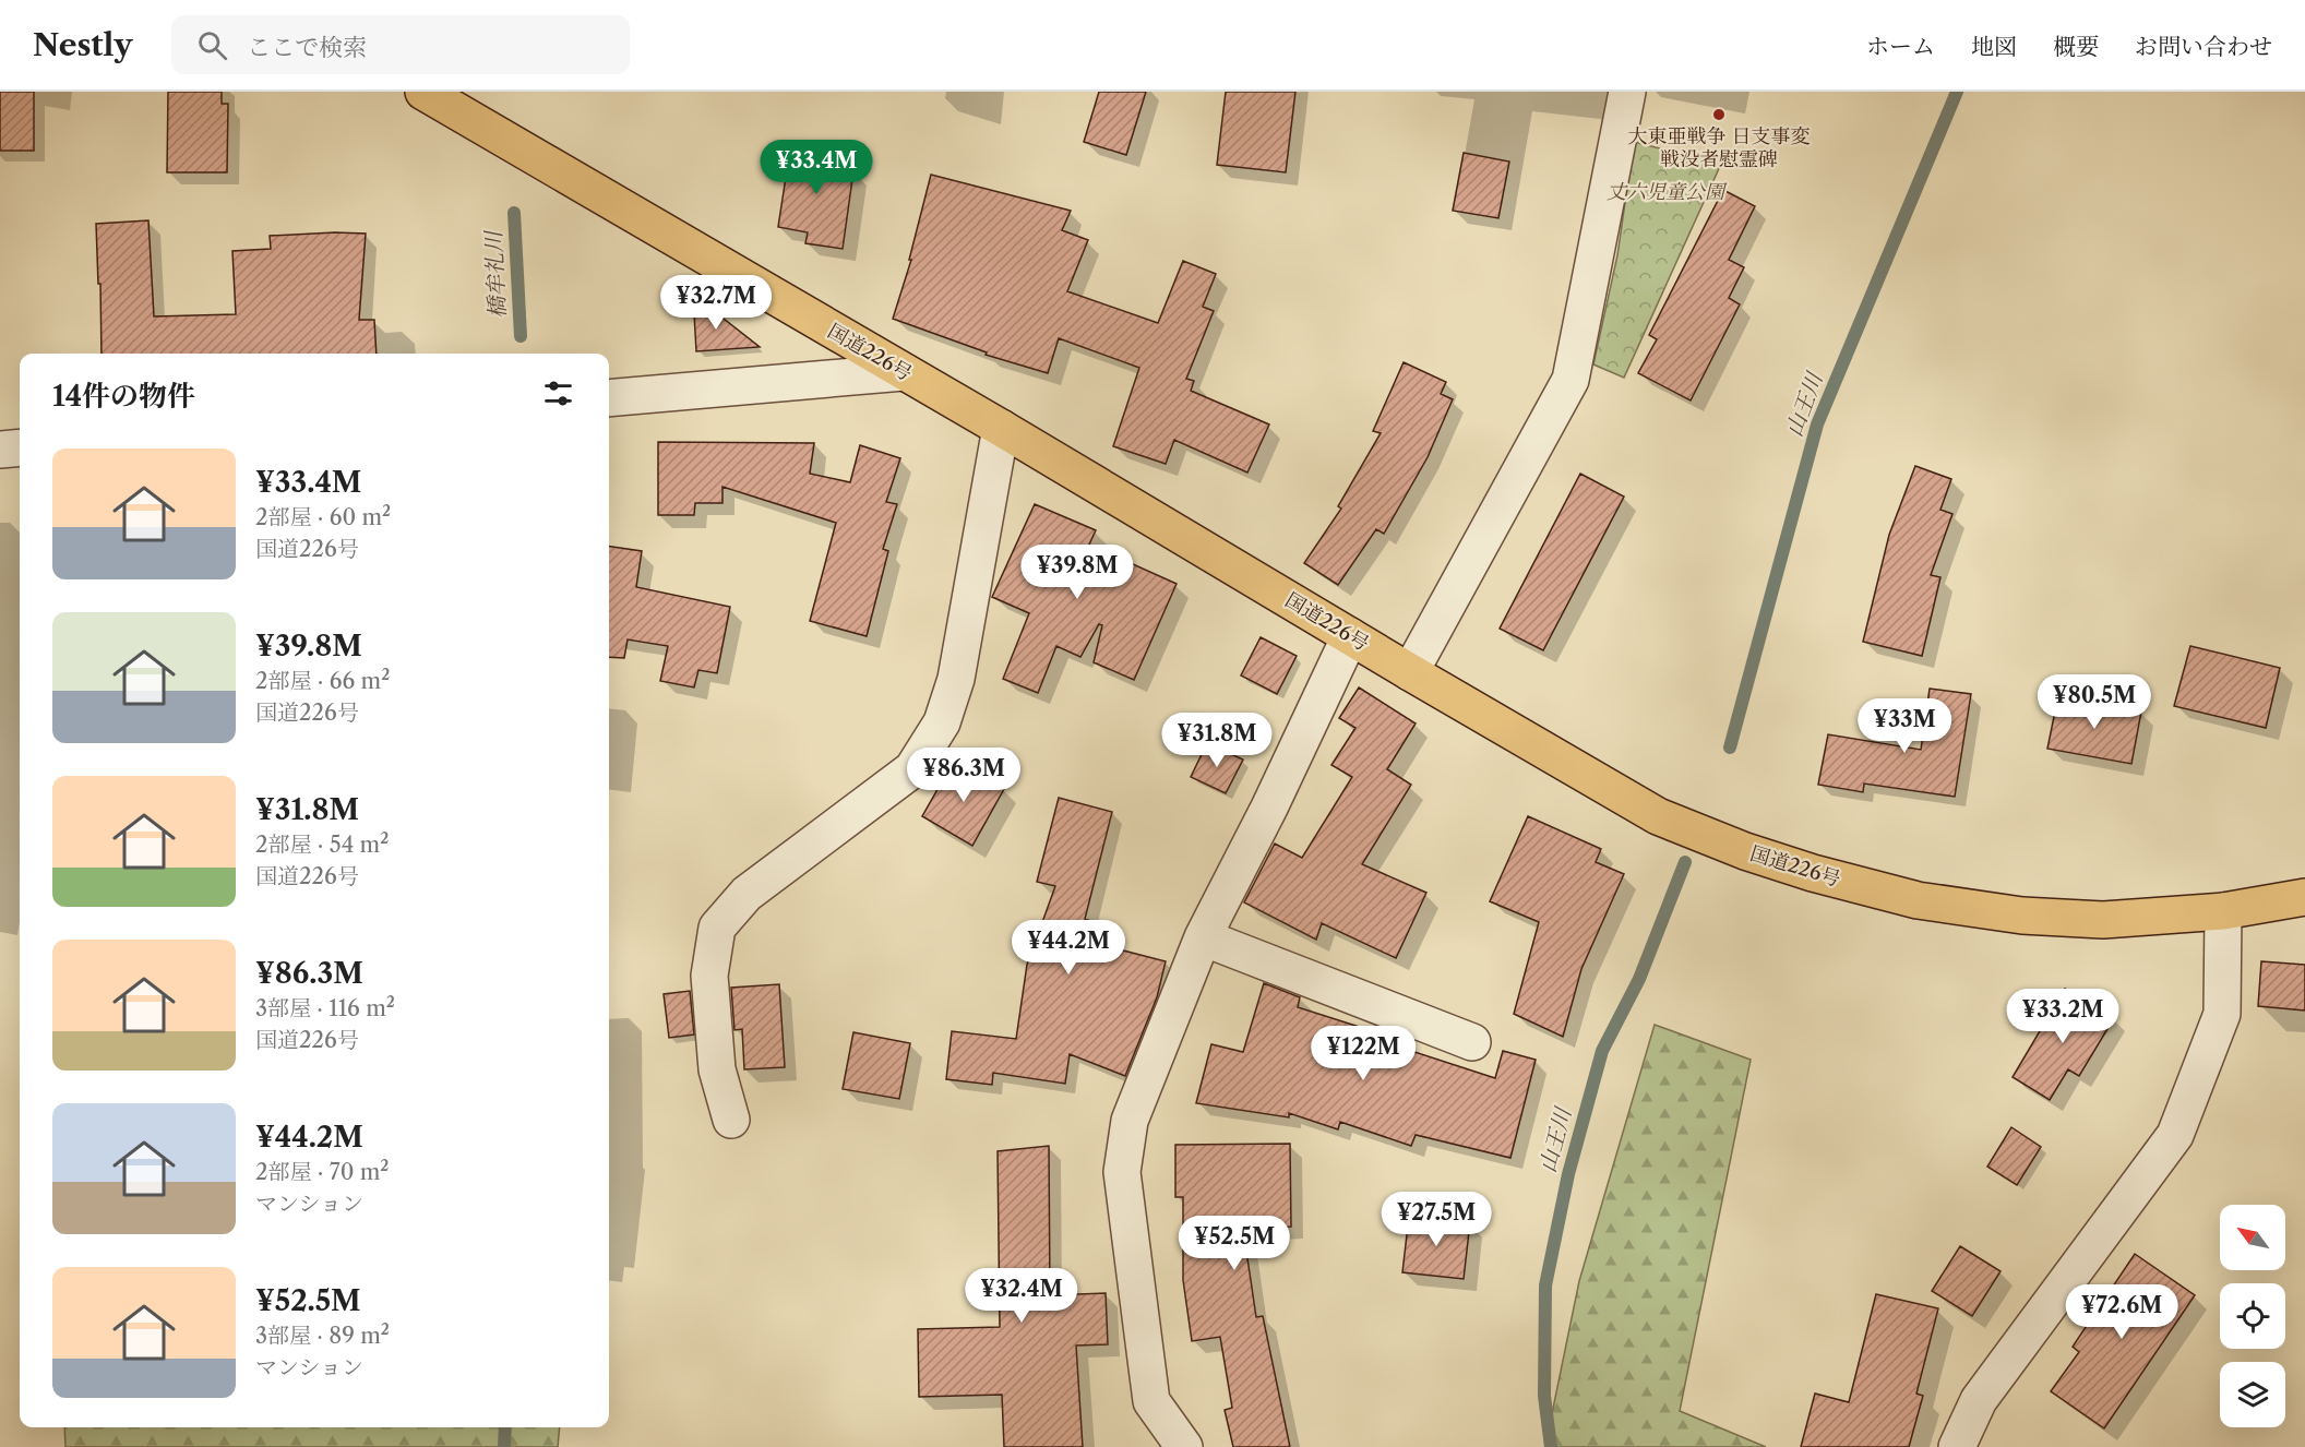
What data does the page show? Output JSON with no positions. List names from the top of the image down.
{
  "streets": {
    "highway": ["国道226号"]
  },
  "water": ["橋牟礼川", "山王川"],
  "parks": ["丈六児童公園"],
  "places": ["大東亜戦争 日支事変 戦没者慰霊碑"],
  "north": "top left",
  "page": {
    "header": "Nestly",
    "search": "ここで検索",
    "nav": [
      "ホーム",
      "地図",
      "概要",
      "お問い合わせ"
    ],
    "price": [
      "¥33.4M",
      "¥32.7M",
      "¥39.8M",
      "¥80.5M",
      "¥33M",
      "¥31.8M",
      "¥86.3M",
      "¥44.2M",
      "¥33.2M",
      "¥122M",
      "¥27.5M",
      "¥52.5M",
      "¥32.4M",
      "¥72.6M"
    ],
    "heading": "14件の物件",
    "list": [
      {
        "name": "¥33.4M",
        "note": "2部屋 · 60 m² · 国道226号"
      },
      {
        "name": "¥39.8M",
        "note": "2部屋 · 66 m² · 国道226号"
      },
      {
        "name": "¥31.8M",
        "note": "2部屋 · 54 m² · 国道226号"
      },
      {
        "name": "¥86.3M",
        "note": "3部屋 · 116 m² · 国道226号"
      },
      {
        "name": "¥44.2M",
        "note": "2部屋 · 70 m² · マンション"
      },
      {
        "name": "¥52.5M",
        "note": "3部屋 · 89 m² · マンション"
      }
    ]
  }
}
